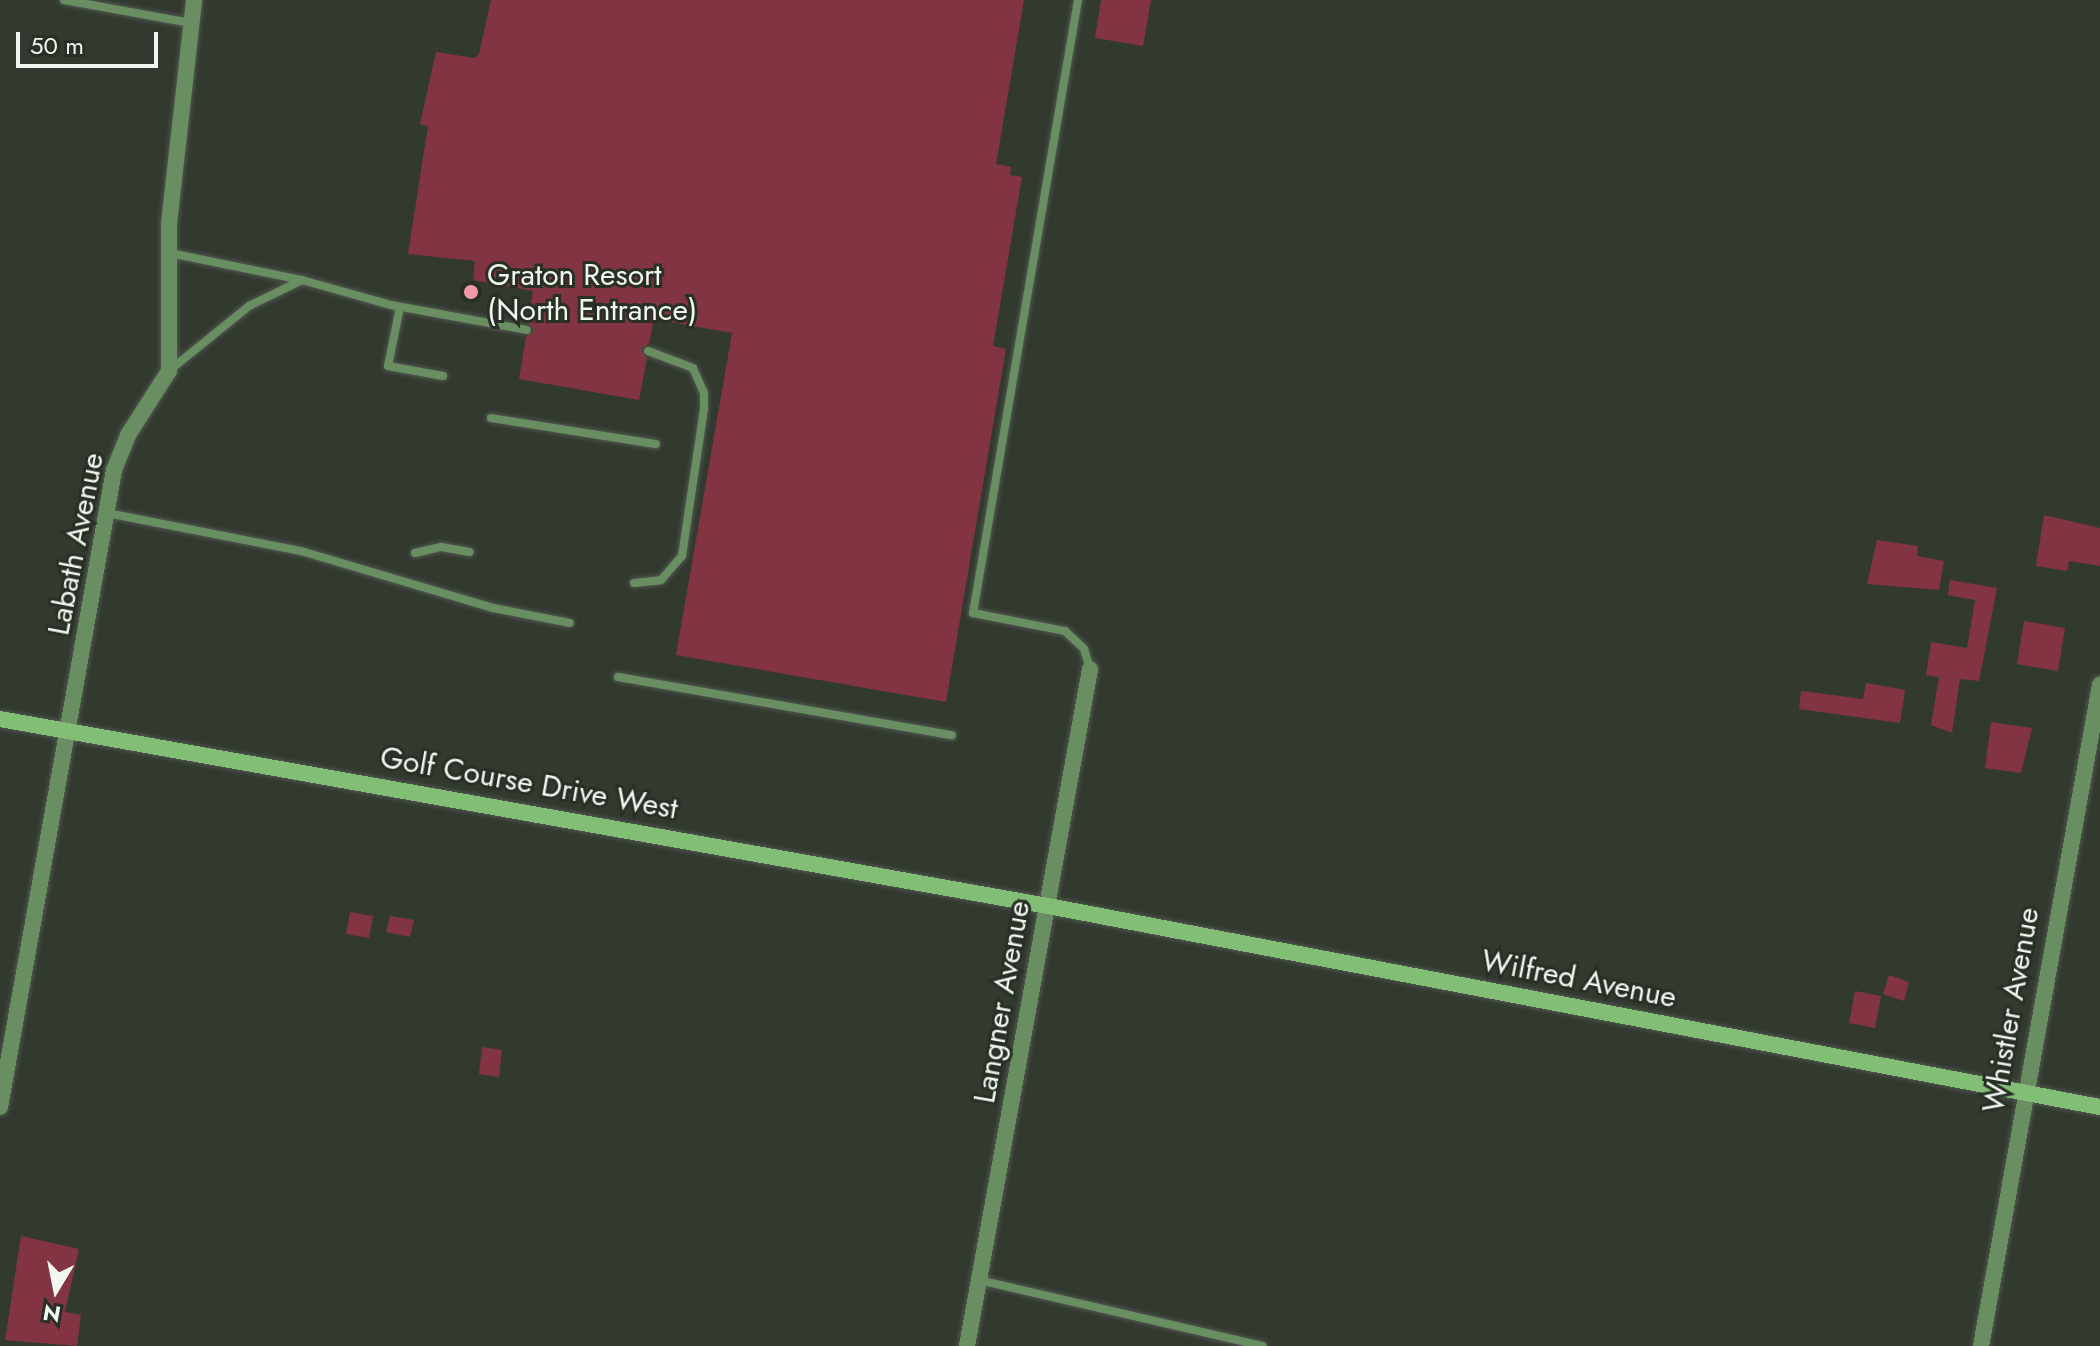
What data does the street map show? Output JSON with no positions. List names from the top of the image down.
{
  "streets": {
    "street": [
      "Labath Avenue",
      "Golf Course Drive West",
      "Wilfred Avenue",
      "Langner Avenue",
      "Whistler Avenue"
    ]
  },
  "crossings": [
    ["Labath Avenue", "Golf Course Drive West"],
    ["Golf Course Drive West", "Wilfred Avenue"],
    ["Golf Course Drive West", "Langner Avenue"],
    ["Wilfred Avenue", "Langner Avenue"],
    ["Wilfred Avenue", "Whistler Avenue"]
  ],
  "places": ["Graton Resort (North Entrance)"],
  "scale_bar": "50 m",
  "north": "bottom"
}
